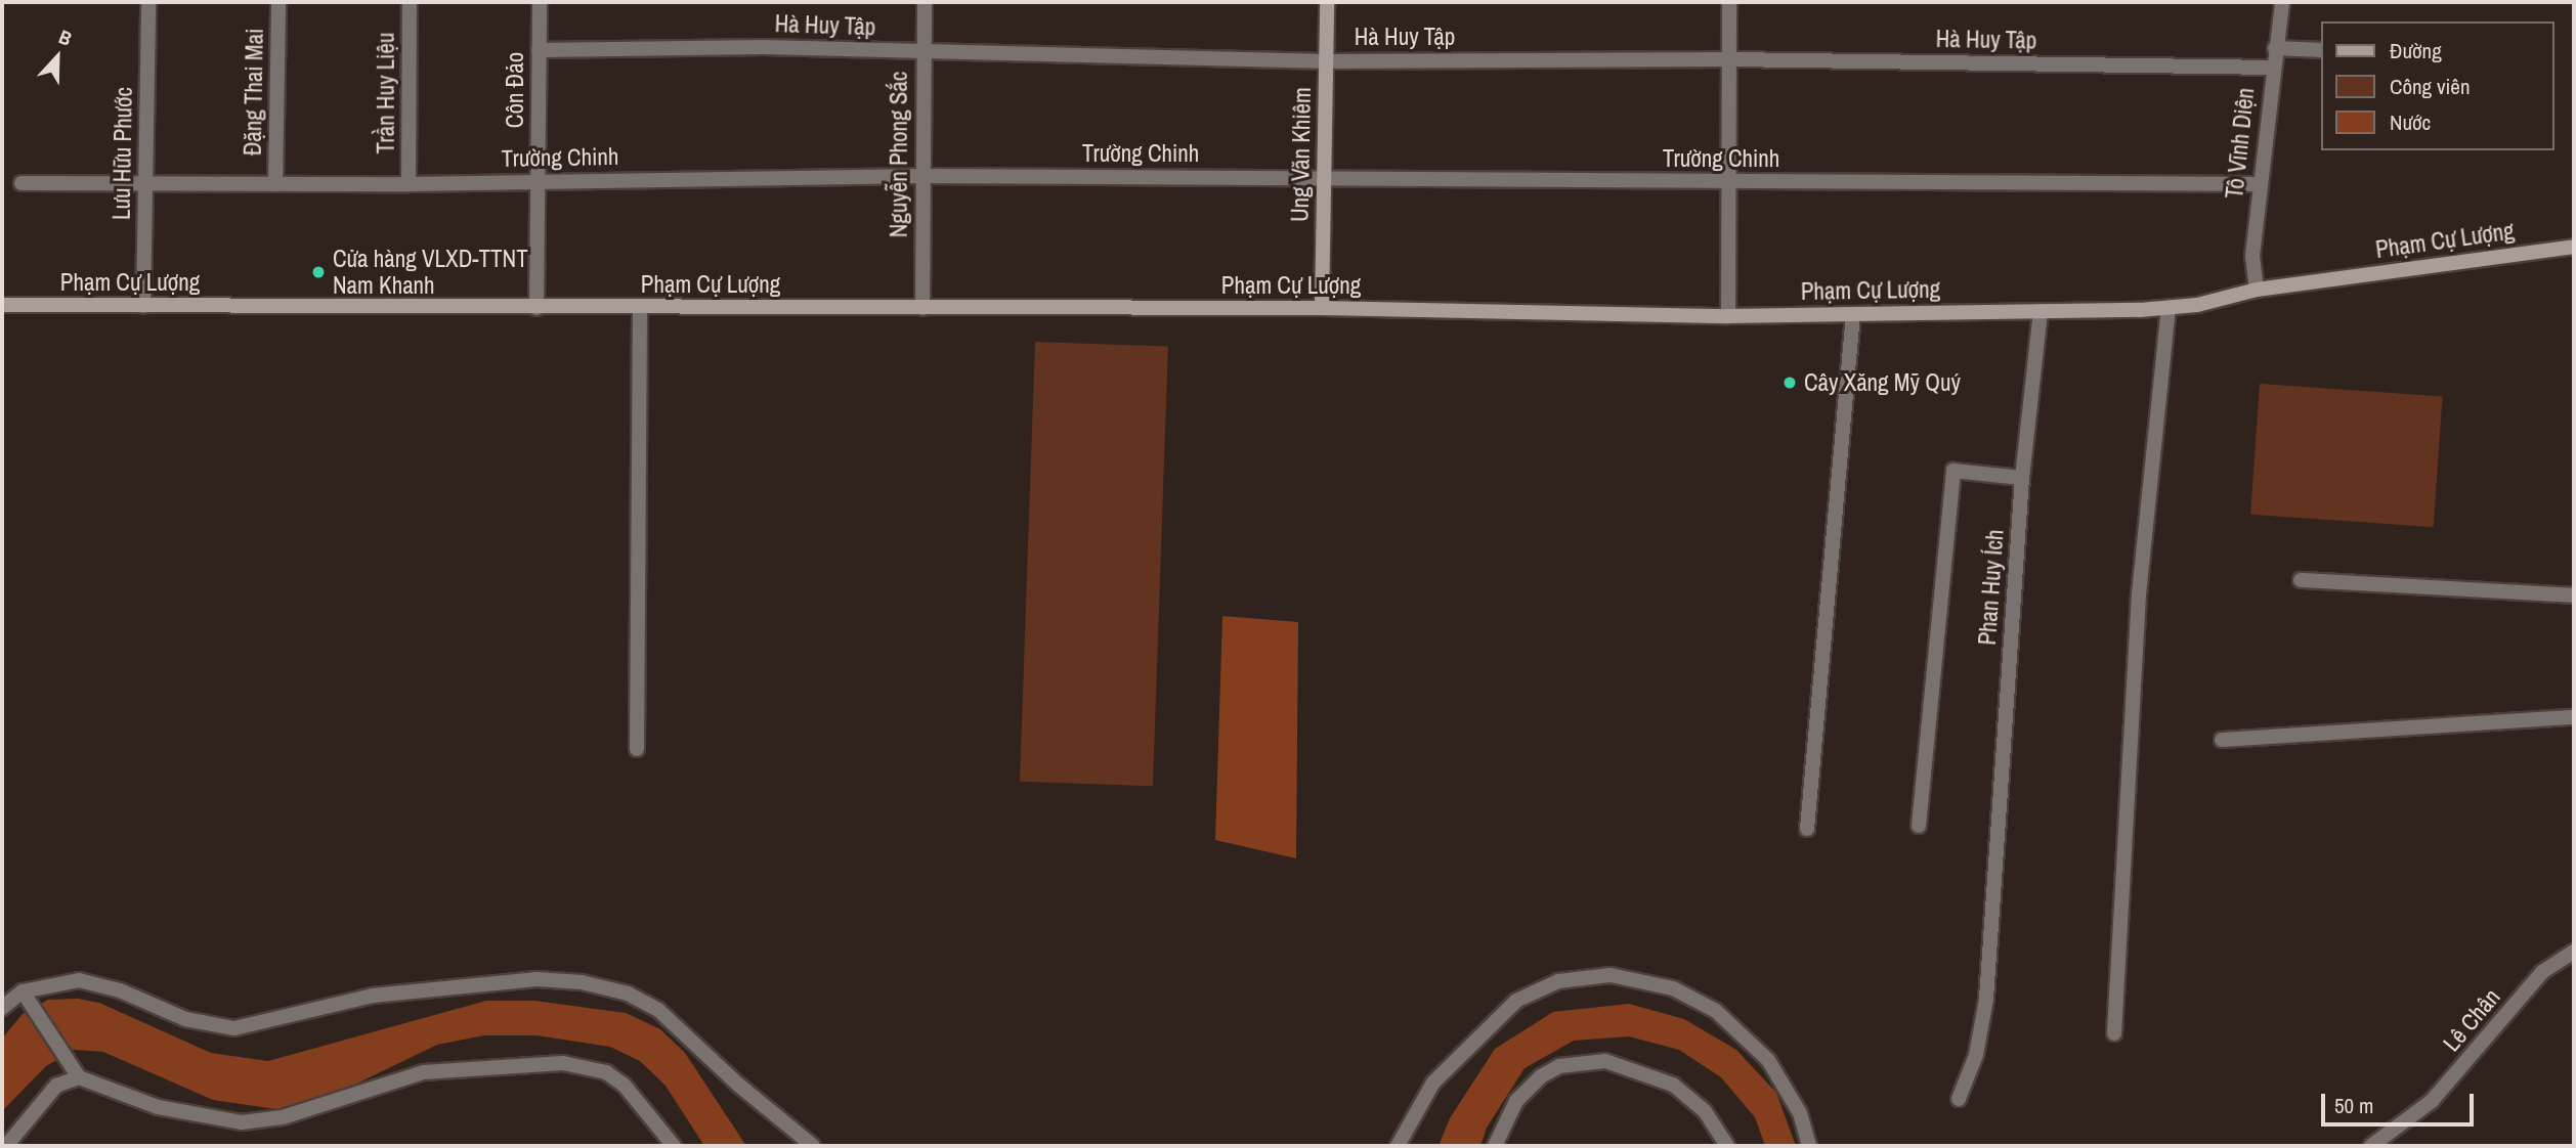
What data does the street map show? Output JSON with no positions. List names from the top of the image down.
{
  "streets": {
    "street": [
      "Hà Huy Tập",
      "Côn Đảo",
      "Đặng Thai Mai",
      "Trần Huy Liệu",
      "Tô Vĩnh Diện",
      "Lưu Hữu Phước",
      "Trường Chinh",
      "Nguyễn Phong Sắc",
      "Ung Văn Khiêm",
      "Phạm Cự Lượng",
      "Phan Huy Ích",
      "Lê Chân"
    ]
  },
  "crossings": [
    ["Hà Huy Tập", "Côn Đảo"],
    ["Hà Huy Tập", "Tô Vĩnh Diện"],
    ["Hà Huy Tập", "Nguyễn Phong Sắc"],
    ["Hà Huy Tập", "Ung Văn Khiêm"],
    ["Côn Đảo", "Trường Chinh"],
    ["Côn Đảo", "Phạm Cự Lượng"],
    ["Đặng Thai Mai", "Trường Chinh"],
    ["Trần Huy Liệu", "Trường Chinh"],
    ["Tô Vĩnh Diện", "Trường Chinh"],
    ["Tô Vĩnh Diện", "Phạm Cự Lượng"],
    ["Lưu Hữu Phước", "Trường Chinh"],
    ["Lưu Hữu Phước", "Phạm Cự Lượng"],
    ["Trường Chinh", "Nguyễn Phong Sắc"],
    ["Trường Chinh", "Ung Văn Khiêm"],
    ["Nguyễn Phong Sắc", "Phạm Cự Lượng"],
    ["Ung Văn Khiêm", "Phạm Cự Lượng"],
    ["Phạm Cự Lượng", "Phan Huy Ích"]
  ],
  "places": ["Cửa hàng VLXD-TTNT Nam Khanh", "Cây Xăng Mỹ Quý"],
  "legend": ["Đường", "Công viên", "Nước"],
  "scale_bar": "50 m",
  "north": "top"
}
